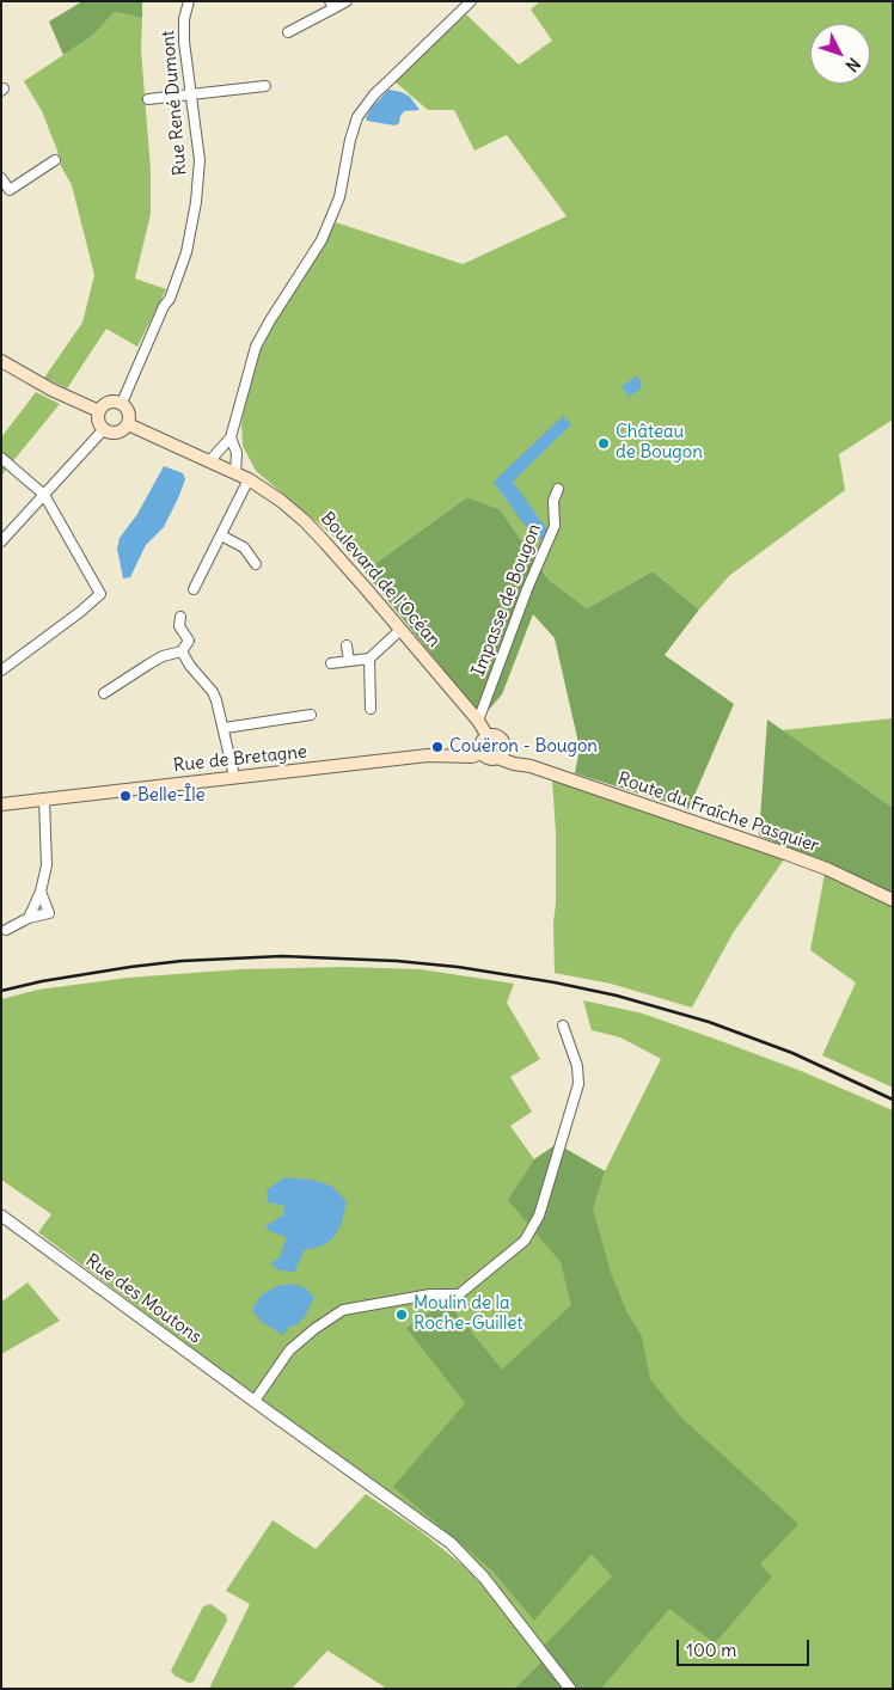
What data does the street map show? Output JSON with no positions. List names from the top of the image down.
{
  "streets": {
    "main road": ["Boulevard de l'Océan", "Rue de Bretagne", "Route du Fraîche Pasquier"],
    "street": ["Rue René Dumont", "Impasse de Bougon", "Rue des Moutons"]
  },
  "crossings": [
    ["Rue René Dumont", "Boulevard de l'Océan"],
    ["Boulevard de l'Océan", "Impasse de Bougon"],
    ["Boulevard de l'Océan", "Rue de Bretagne"],
    ["Boulevard de l'Océan", "Route du Fraîche Pasquier"],
    ["Rue de Bretagne", "Route du Fraîche Pasquier"]
  ],
  "places": [
    "Château de Bougon",
    "Couëron - Bougon",
    "Belle-Île",
    "Moulin de la Roche-Guillet"
  ],
  "scale_bar": "100 m",
  "north": "bottom right"
}
